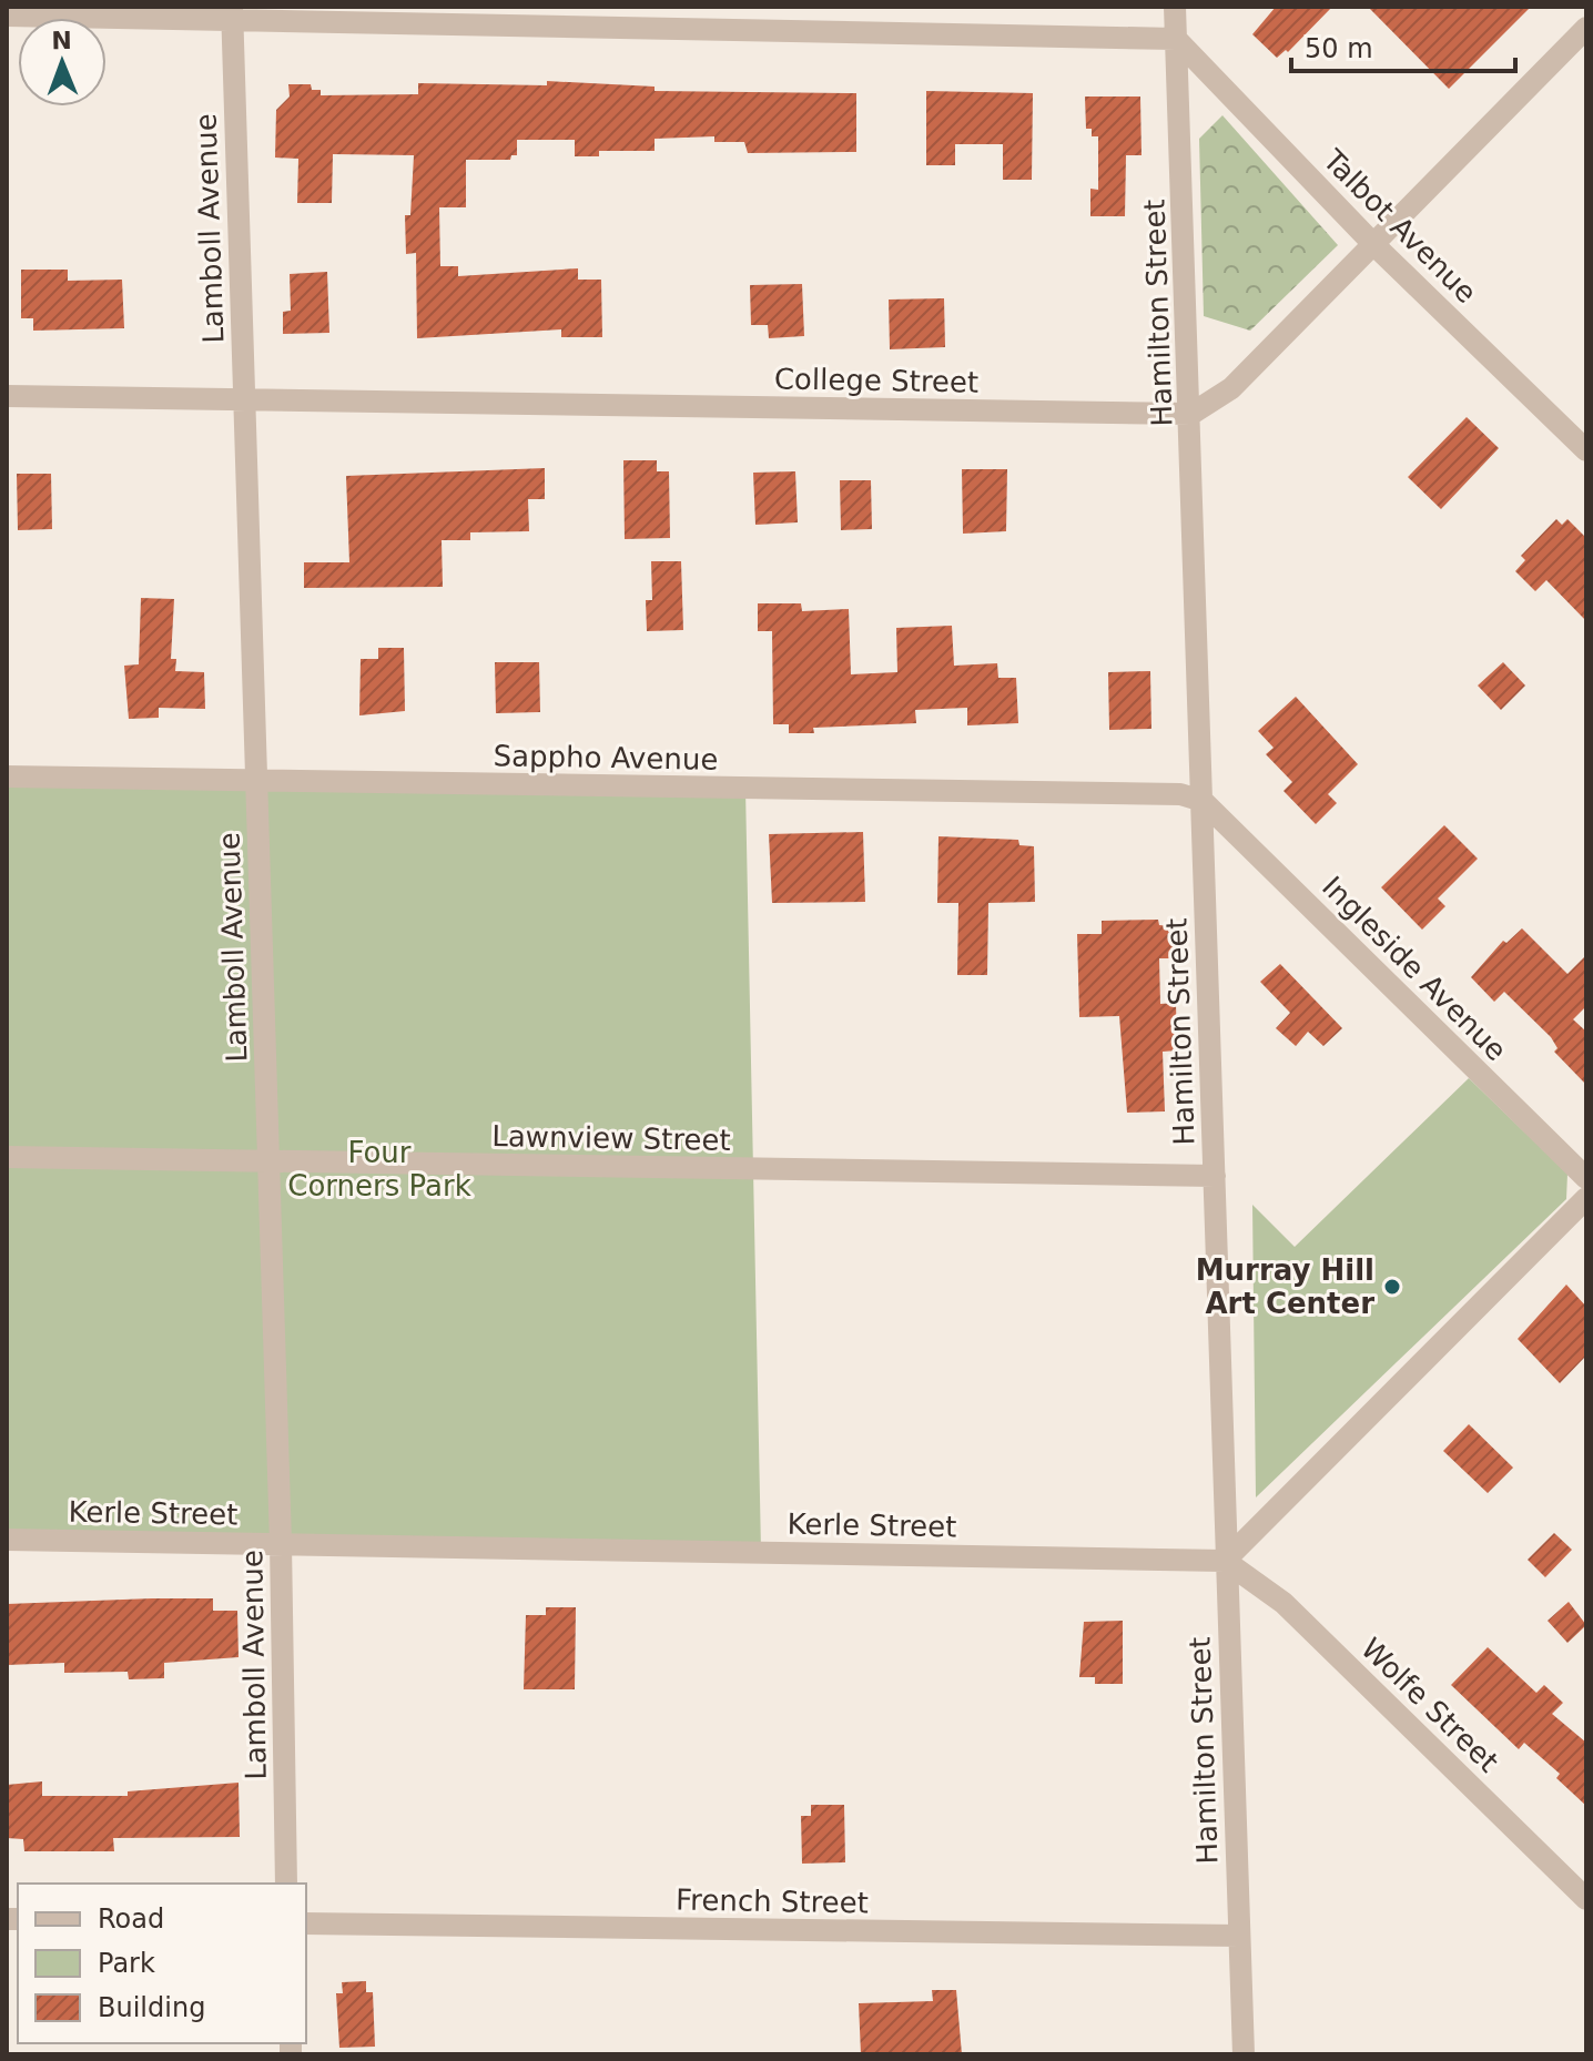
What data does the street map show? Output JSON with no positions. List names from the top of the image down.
{
  "streets": {
    "street": [
      "Talbot Avenue",
      "Lamboll Avenue",
      "Hamilton Street",
      "College Street",
      "Sappho Avenue",
      "Ingleside Avenue",
      "Lawnview Street",
      "Kerle Street",
      "Wolfe Street",
      "French Street"
    ]
  },
  "crossings": [
    ["Talbot Avenue", "Hamilton Street"],
    ["Lamboll Avenue", "College Street"],
    ["Lamboll Avenue", "Sappho Avenue"],
    ["Lamboll Avenue", "Lawnview Street"],
    ["Lamboll Avenue", "Kerle Street"],
    ["Hamilton Street", "College Street"],
    ["Hamilton Street", "Sappho Avenue"],
    ["Hamilton Street", "Ingleside Avenue"],
    ["Hamilton Street", "Lawnview Street"],
    ["Hamilton Street", "Kerle Street"],
    ["Hamilton Street", "Wolfe Street"],
    ["Hamilton Street", "French Street"],
    ["Sappho Avenue", "Ingleside Avenue"],
    ["Kerle Street", "Wolfe Street"]
  ],
  "parks": ["Four Corners Park"],
  "places": ["Murray Hill Art Center"],
  "legend": ["Road", "Park", "Building"],
  "scale_bar": "50 m",
  "north": "top"
}
